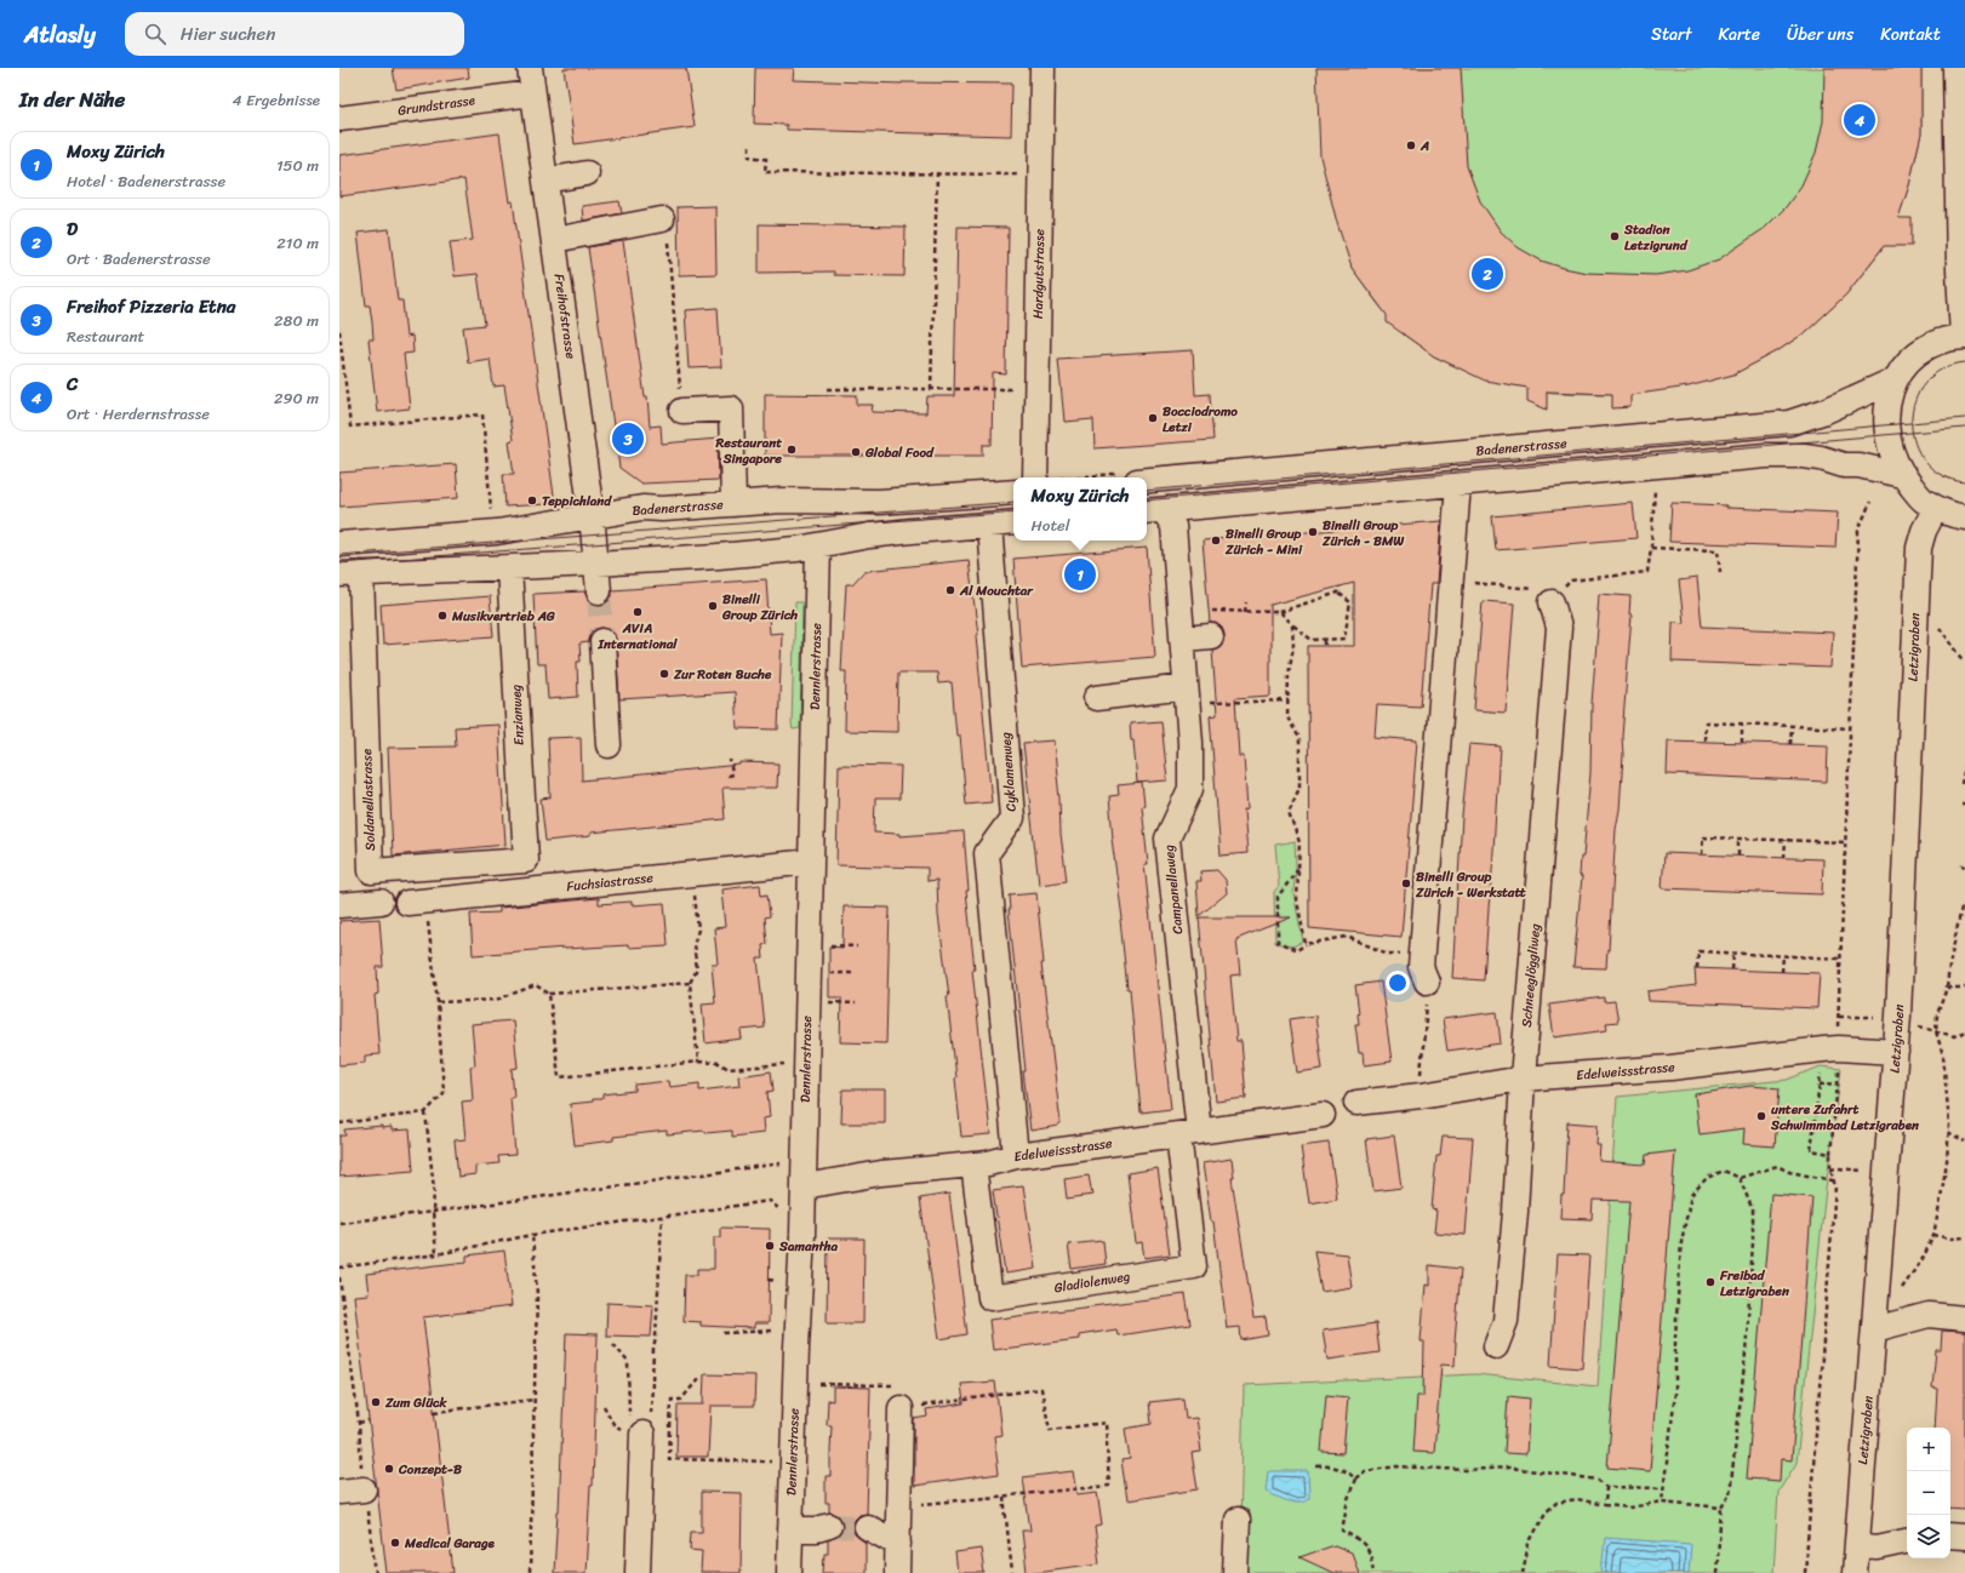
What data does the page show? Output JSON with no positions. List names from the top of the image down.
{
  "streets": {
    "street": [
      "Grundstrasse",
      "Hardgutstrasse",
      "Freihofstrasse",
      "Badenerstrasse",
      "Letzigraben",
      "Dennlerstrasse",
      "Enzianweg",
      "Cyklamenweg",
      "Soldanellastrasse",
      "Fuchsiastrasse",
      "Campanellaweg",
      "Schneeglöggliweg",
      "Edelweissstrasse",
      "Gladiolenweg"
    ]
  },
  "crossings": [
    ["Grundstrasse", "Freihofstrasse"],
    ["Freihofstrasse", "Badenerstrasse"],
    ["Badenerstrasse", "Letzigraben"],
    ["Letzigraben", "Edelweissstrasse"],
    ["Dennlerstrasse", "Fuchsiastrasse"],
    ["Dennlerstrasse", "Edelweissstrasse"],
    ["Enzianweg", "Soldanellastrasse"],
    ["Cyklamenweg", "Edelweissstrasse"],
    ["Campanellaweg", "Edelweissstrasse"],
    ["Campanellaweg", "Gladiolenweg"],
    ["Schneeglöggliweg", "Edelweissstrasse"],
    ["Edelweissstrasse", "Gladiolenweg"]
  ],
  "places": [
    "A",
    "Stadion Letzigrund",
    "Bocciodromo Letzi",
    "Restaurant Singapore",
    "Global Food",
    "Teppichland",
    "Binelli Group Zürich - BMW",
    "Binelli Group Zürich - Mini",
    "Al Mouchtar",
    "Binelli Group Zürich",
    "AVIA International",
    "Musikvertrieb AG",
    "Zur Roten Buche",
    "Binelli Group Zürich - Werkstatt",
    "untere Zufahrt Schwimmbad Letzigraben",
    "Samantha",
    "Freibad Letzigraben",
    "Zum Glück",
    "Conzept-B",
    "Medical Garage"
  ],
  "page": {
    "header": "Atlasly",
    "search": "Hier suchen",
    "nav": [
      "Start",
      "Karte",
      "Über uns",
      "Kontakt"
    ],
    "heading": ["In der Nähe", "4 Ergebnisse"],
    "pins": [
      "4",
      "2",
      "3",
      "1"
    ],
    "list": [
      {
        "mark": "1",
        "name": "Moxy Zürich",
        "note": "Hotel · Badenerstrasse",
        "value": "150 m"
      },
      {
        "mark": "2",
        "name": "D",
        "note": "Ort · Badenerstrasse",
        "value": "210 m"
      },
      {
        "mark": "3",
        "name": "Freihof Pizzeria Etna",
        "note": "Restaurant",
        "value": "280 m"
      },
      {
        "mark": "4",
        "name": "C",
        "note": "Ort · Herdernstrasse",
        "value": "290 m"
      }
    ],
    "popup": ["Moxy Zürich", "Hotel"],
    "map_buttons": ["+", "−"]
  }
}
